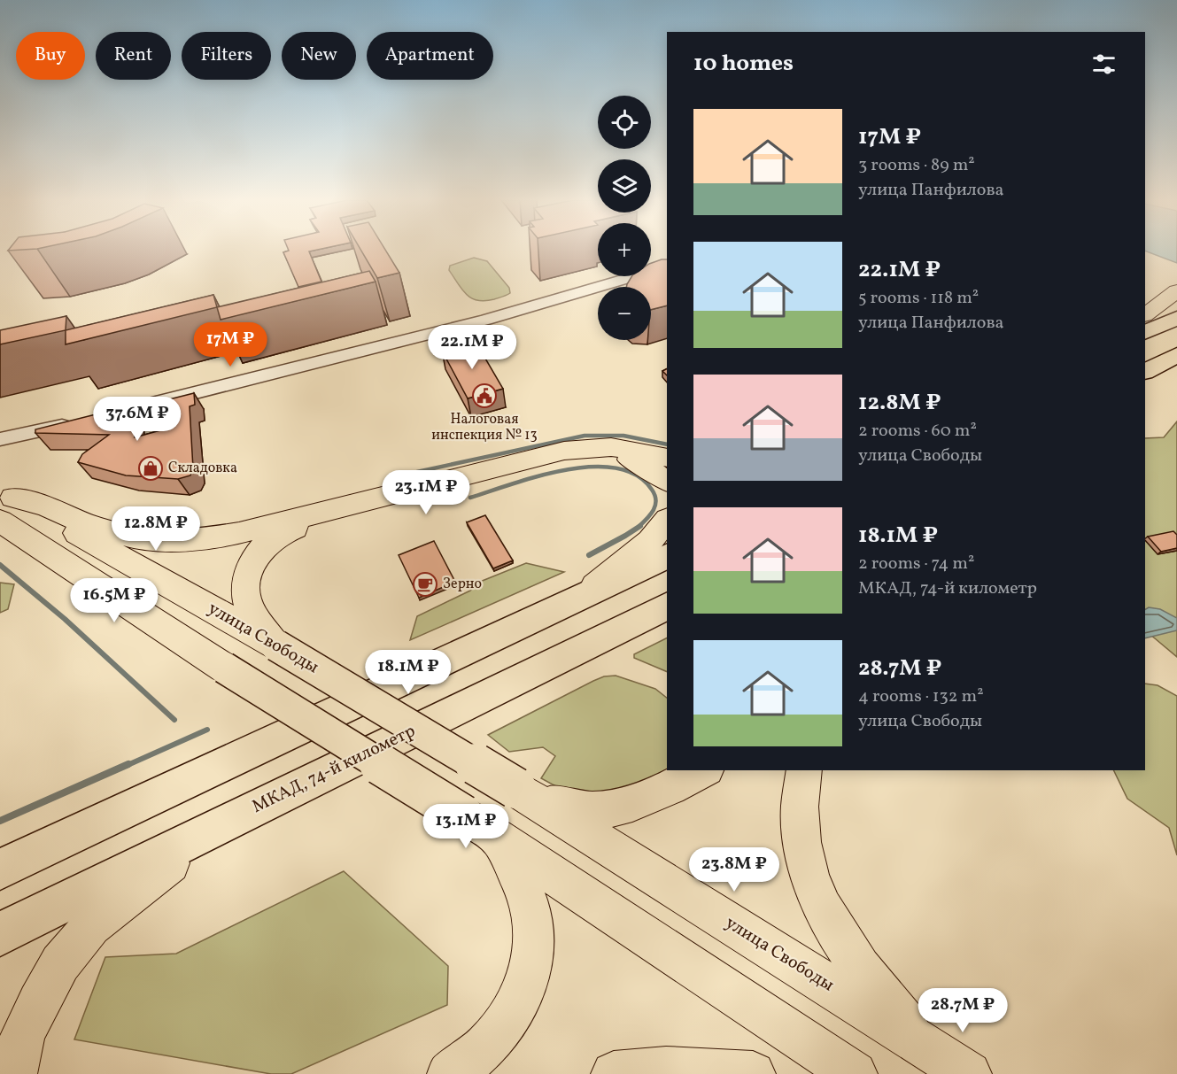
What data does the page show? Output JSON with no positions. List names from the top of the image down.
{
  "streets": {
    "highway": ["МКАД, 74-й километр"],
    "main road": ["улица Свободы"]
  },
  "places": {
    "public building": ["Налоговая инспекция № 13"],
    "shop": ["Складовка"],
    "cafe": ["Зерно"]
  },
  "page": {
    "chip": [
      "Buy",
      "Rent",
      "Filters",
      "New",
      "Apartment"
    ],
    "heading": "10 homes",
    "map_buttons": ["+", "−"],
    "list": [
      {
        "name": "17M ₽",
        "note": "3 rooms · 89 m² · улица Панфилова"
      },
      {
        "name": "22.1M ₽",
        "note": "5 rooms · 118 m² · улица Панфилова"
      },
      {
        "name": "12.8M ₽",
        "note": "2 rooms · 60 m² · улица Свободы"
      },
      {
        "name": "18.1M ₽",
        "note": "2 rooms · 74 m² · МКАД, 74-й километр"
      },
      {
        "name": "28.7M ₽",
        "note": "4 rooms · 132 m² · улица Свободы"
      }
    ],
    "price": [
      "17M ₽",
      "22.1M ₽",
      "37.6M ₽",
      "23.1M ₽",
      "12.8M ₽",
      "16.5M ₽",
      "18.1M ₽",
      "13.1M ₽",
      "23.8M ₽",
      "28.7M ₽"
    ]
  }
}
